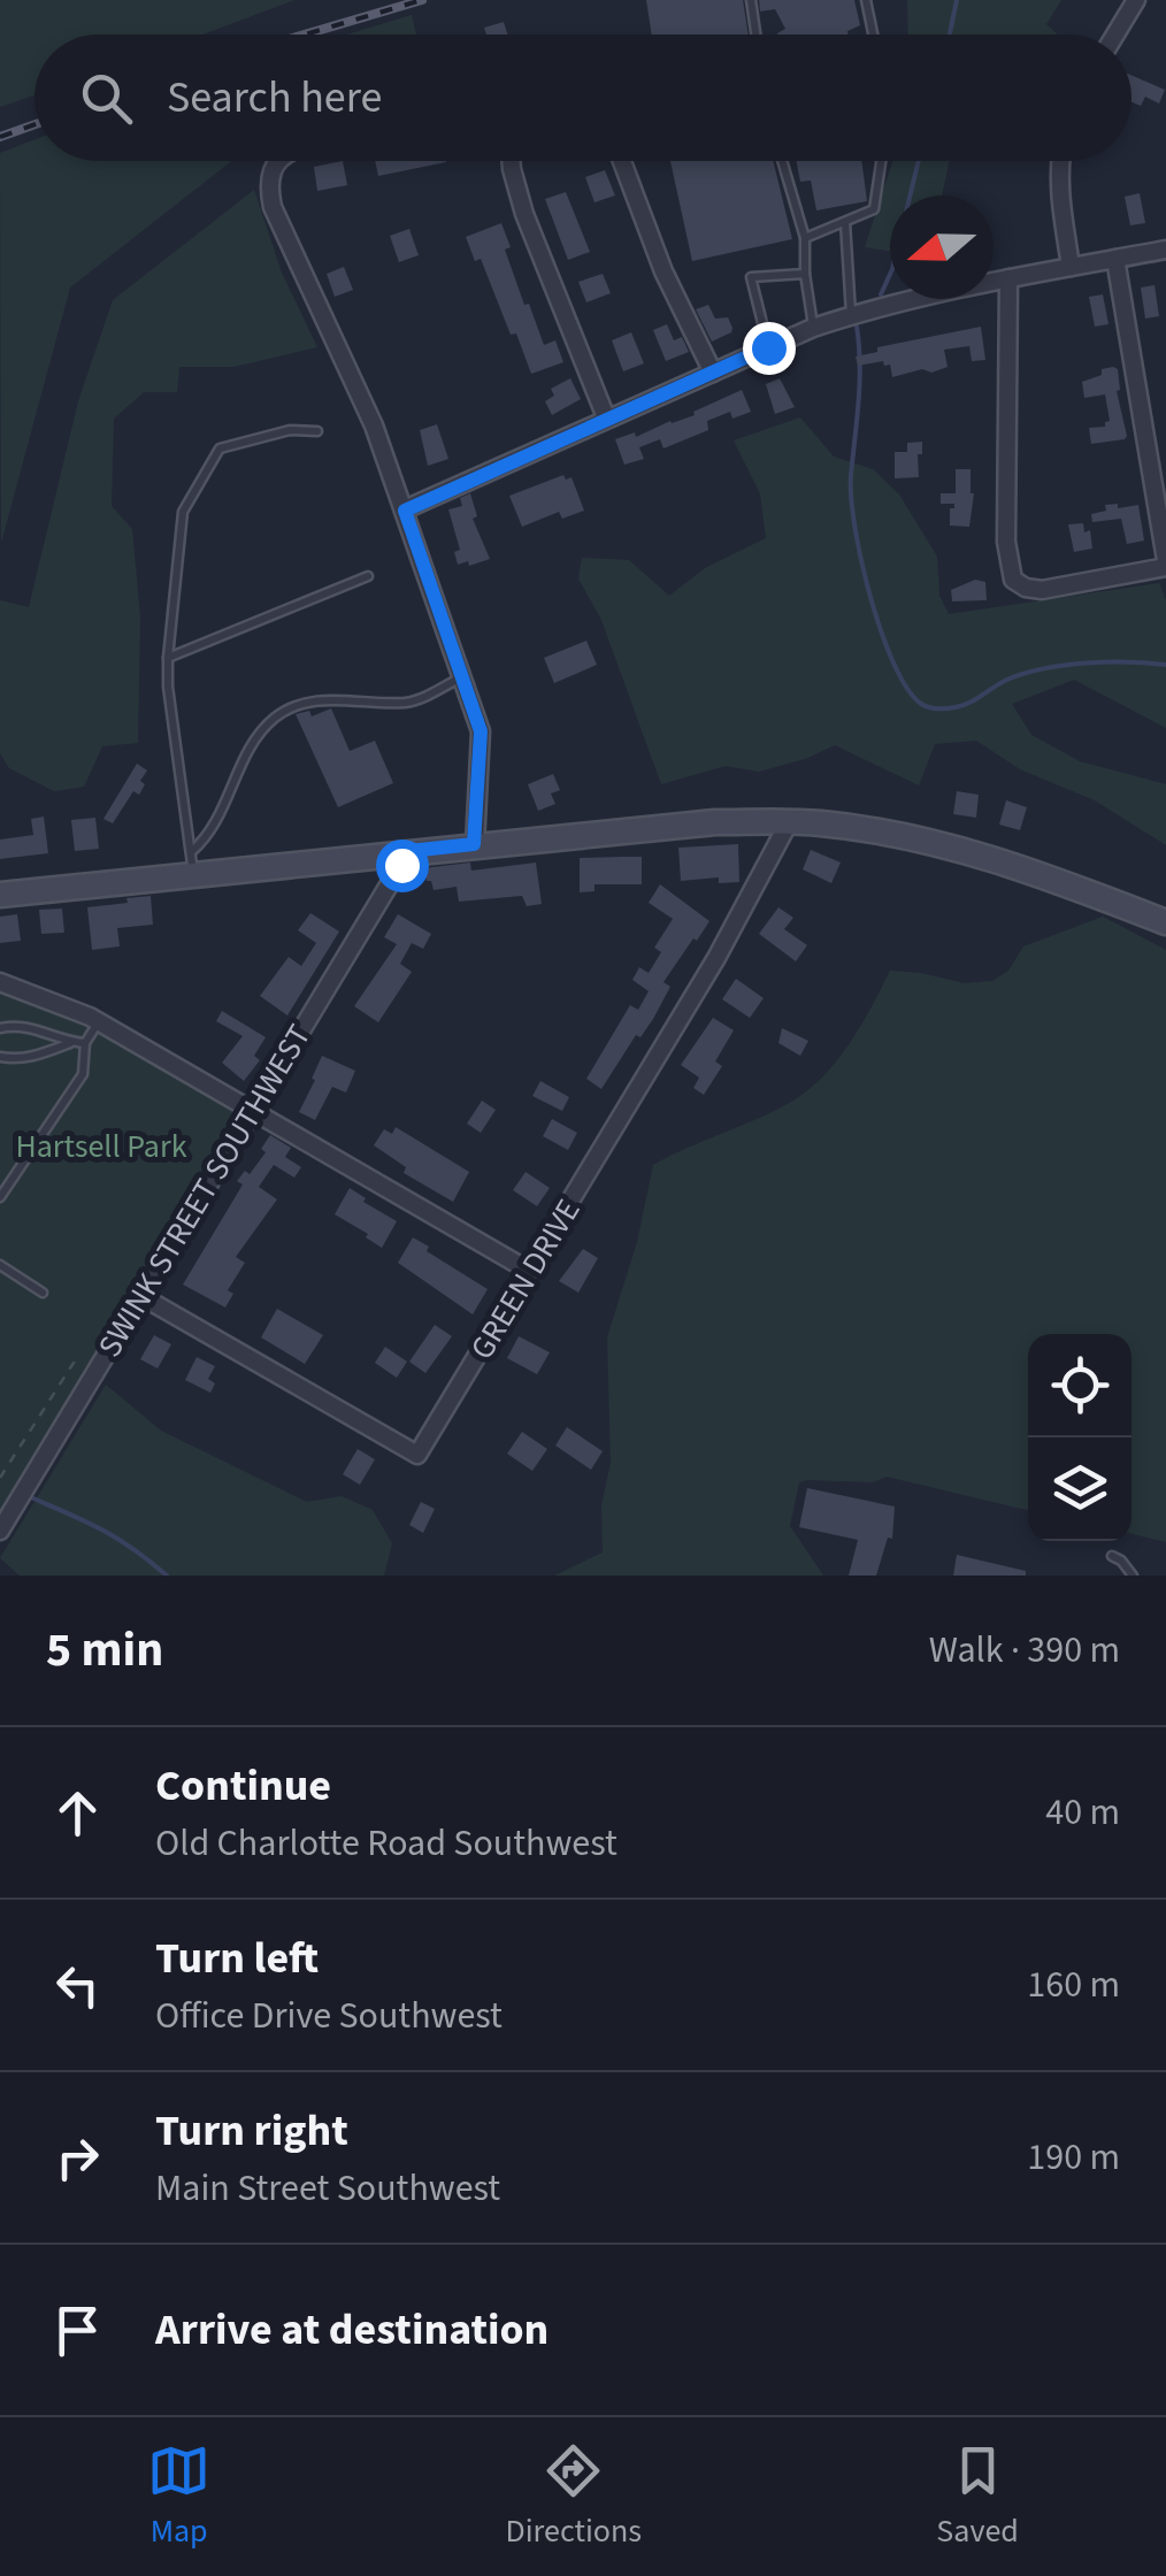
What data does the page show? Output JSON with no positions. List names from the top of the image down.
{
  "streets": {
    "street": ["SWINK STREET SOUTHWEST", "GREEN DRIVE"]
  },
  "crossings": [
    ["SWINK STREET SOUTHWEST", "GREEN DRIVE"]
  ],
  "parks": ["Hartsell Park"],
  "north": "left",
  "page": {
    "search": "Search here",
    "heading": ["5 min", "Walk · 390 m"],
    "list": [
      ["Continue", "Old Charlotte Road Southwest", "40 m"],
      ["Turn left", "Office Drive Southwest", "160 m"],
      ["Turn right", "Main Street Southwest", "190 m"],
      "Arrive at destination"
    ],
    "nav": ["Map", "Directions", "Saved"]
  }
}
